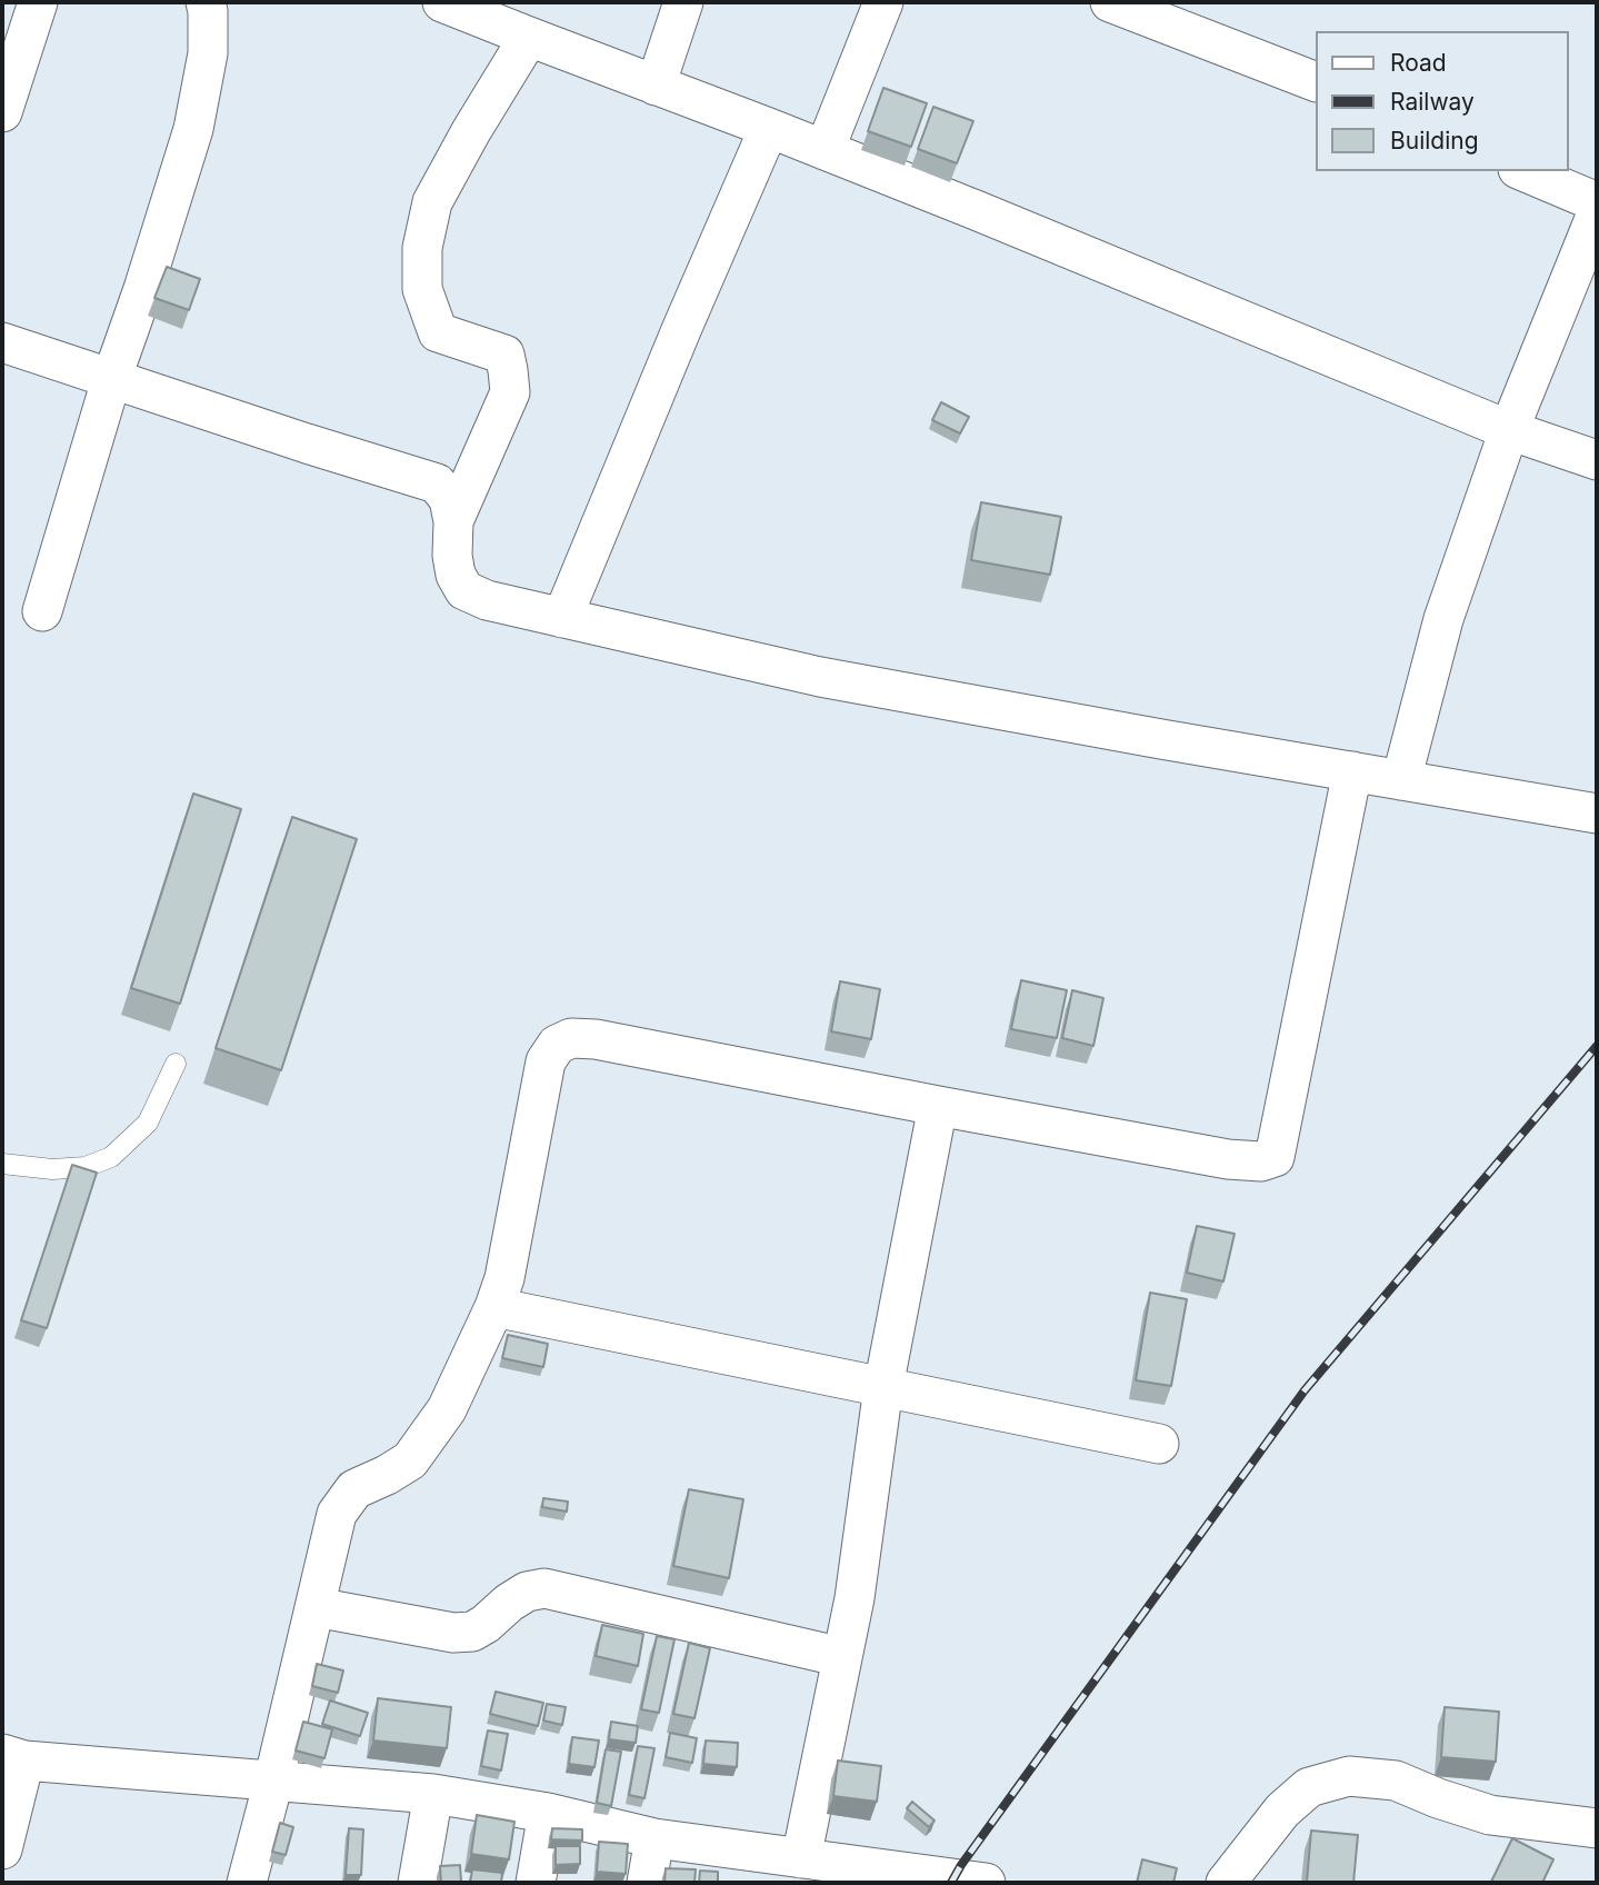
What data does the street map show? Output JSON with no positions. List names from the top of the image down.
{
  "legend": ["Road", "Railway", "Building"]
}
